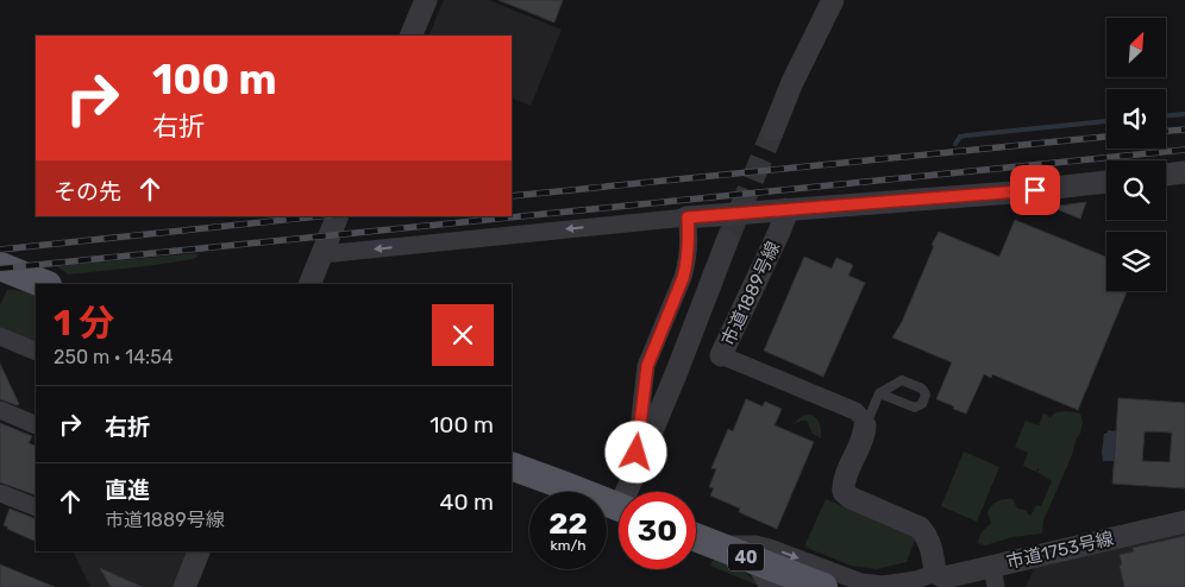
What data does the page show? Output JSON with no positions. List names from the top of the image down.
{
  "streets": {
    "main road": ["40"],
    "street": ["市道1889号線", "市道1753号線"]
  },
  "north": "top right",
  "page": {
    "turn": ["100 m", "右折"],
    "then": "その先",
    "heading": ["1 分", "250 m · 14:54"],
    "list": [
      {
        "name": "右折",
        "value": "100 m"
      },
      {
        "name": "直進",
        "note": "市道1889号線",
        "value": "40 m"
      }
    ],
    "speed": "22 km/h",
    "limit": "30"
  }
}
